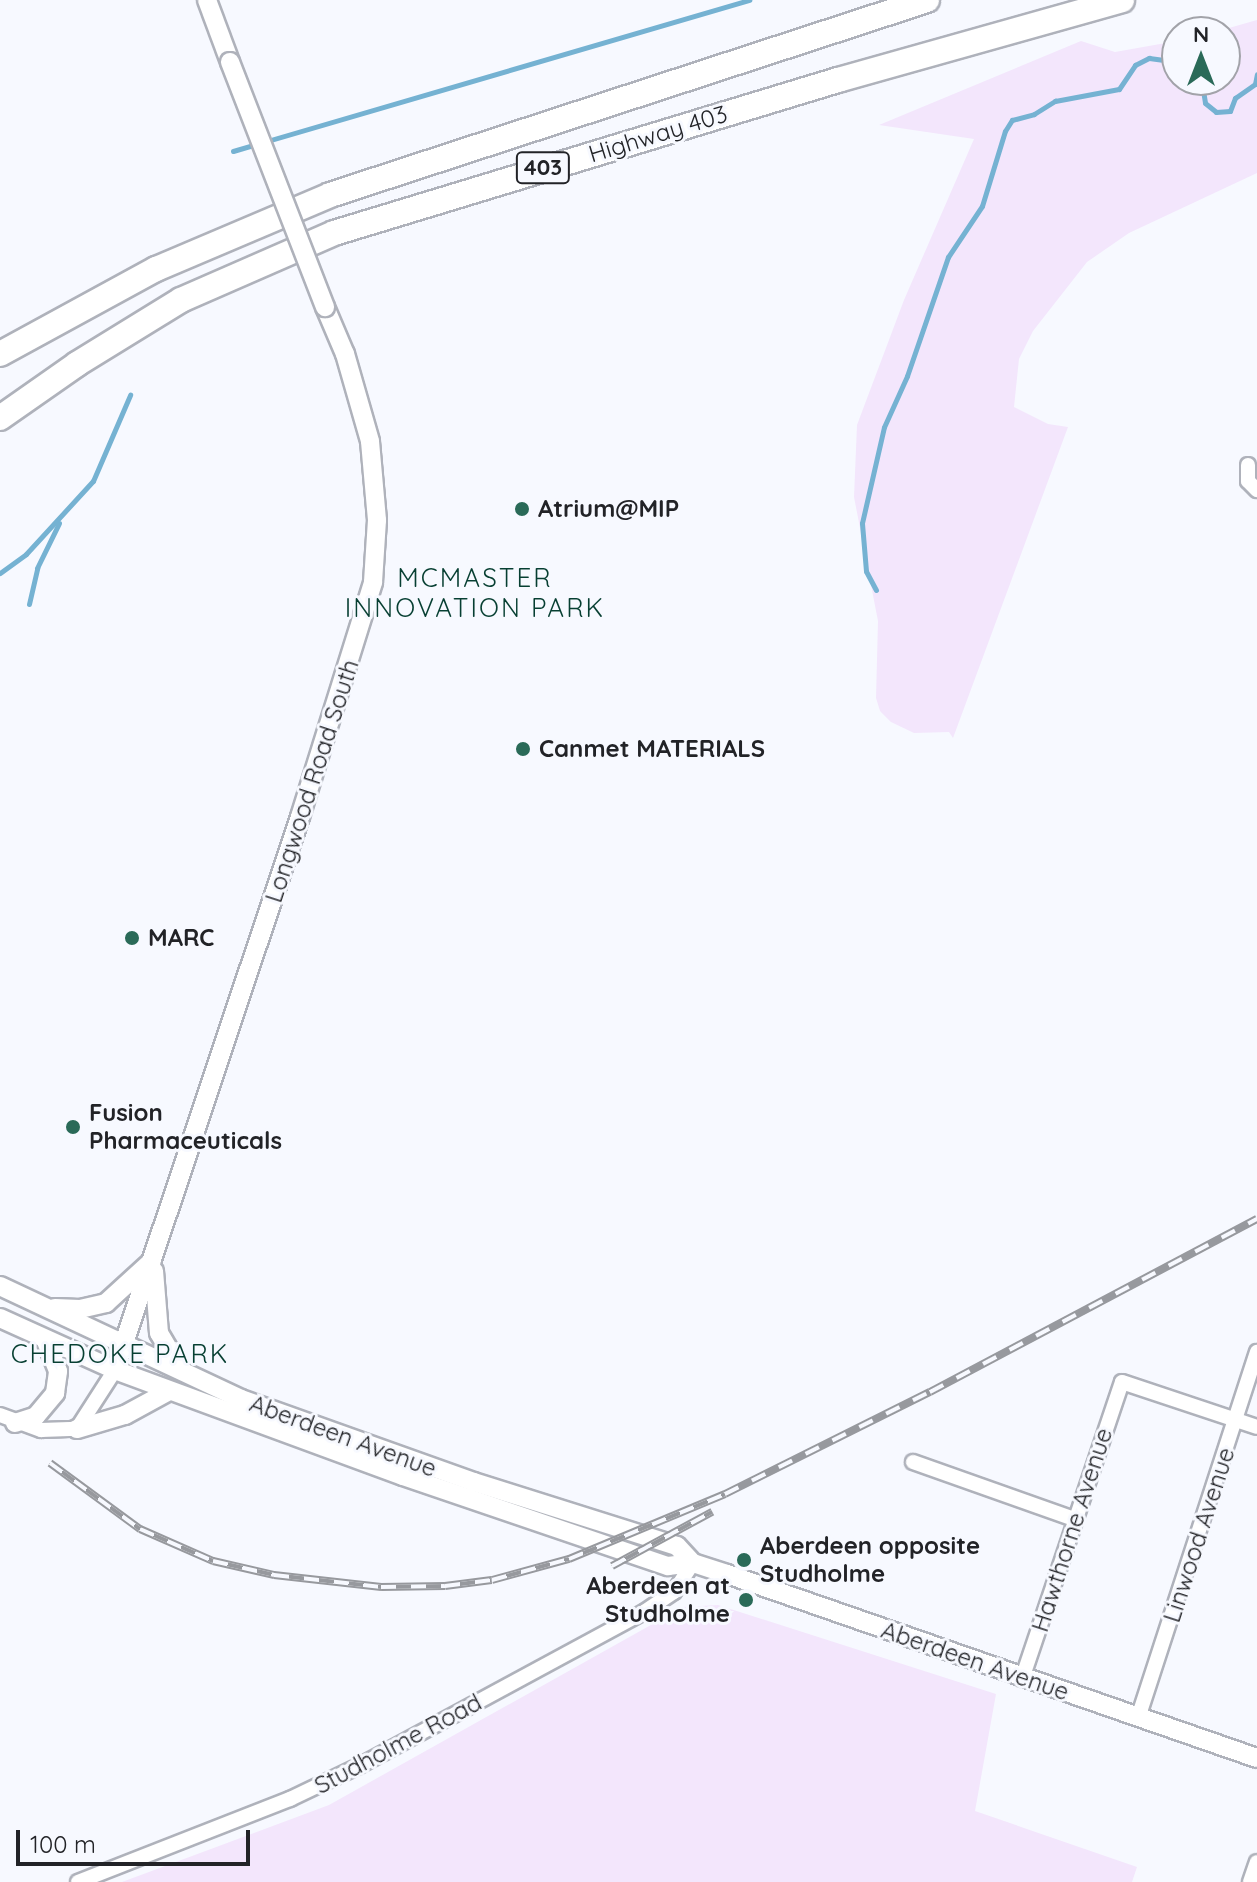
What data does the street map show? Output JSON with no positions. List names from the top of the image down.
{
  "streets": {
    "highway": ["Highway 403", "403"],
    "main road": ["Longwood Road South", "Aberdeen Avenue"],
    "street": ["Hawthorne Avenue", "Linwood Avenue", "Studholme Road"]
  },
  "crossings": [
    ["Longwood Road South", "Aberdeen Avenue"],
    ["Aberdeen Avenue", "Hawthorne Avenue"],
    ["Aberdeen Avenue", "Linwood Avenue"],
    ["Aberdeen Avenue", "Studholme Road"],
    ["Hawthorne Avenue", "Linwood Avenue"]
  ],
  "districts": ["MCMASTER INNOVATION PARK", "CHEDOKE PARK"],
  "places": [
    "Atrium@MIP",
    "Canmet MATERIALS",
    "MARC",
    "Fusion Pharmaceuticals",
    "Aberdeen opposite Studholme",
    "Aberdeen at Studholme"
  ],
  "scale_bar": "100 m",
  "north": "top"
}
